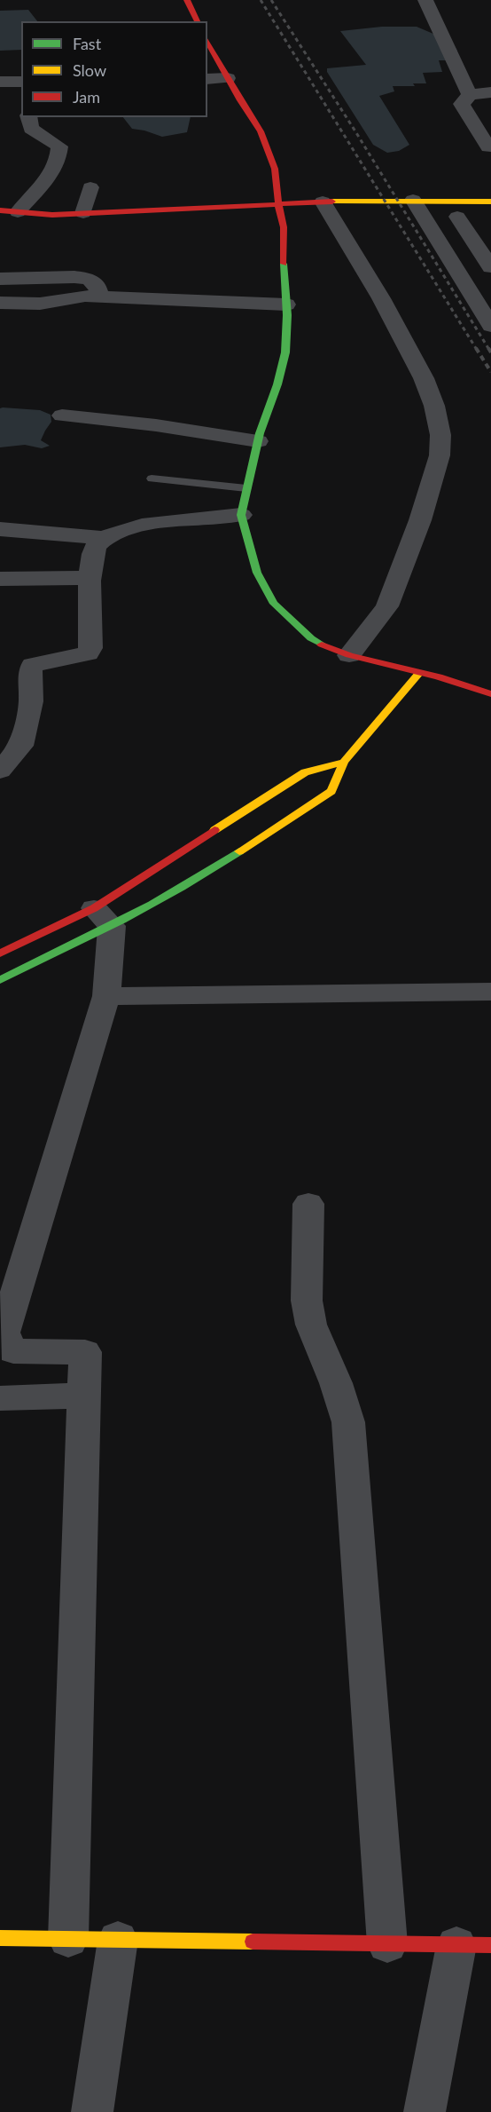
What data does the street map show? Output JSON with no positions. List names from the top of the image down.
{
  "legend": ["Fast", "Slow", "Jam"]
}
